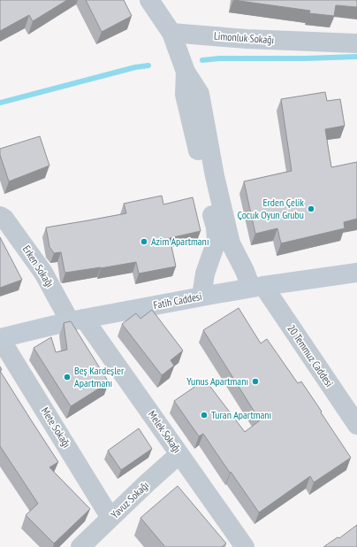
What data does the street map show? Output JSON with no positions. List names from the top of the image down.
{
  "streets": {
    "main road": ["Fatih Caddesi"],
    "street": [
      "Limonluk Sokağı",
      "Erken Sokağı",
      "20 Temmuz Caddesi",
      "Mete Sokağı",
      "Melek Sokağı",
      "Yavuz Sokağı"
    ]
  },
  "crossings": [
    ["Erken Sokağı", "Fatih Caddesi"],
    ["Erken Sokağı", "Melek Sokağı"],
    ["Fatih Caddesi", "20 Temmuz Caddesi"],
    ["Fatih Caddesi", "Mete Sokağı"],
    ["Fatih Caddesi", "Melek Sokağı"],
    ["Mete Sokağı", "Yavuz Sokağı"],
    ["Melek Sokağı", "Yavuz Sokağı"]
  ],
  "places": [
    "Erden Çelik Çocuk Oyun Grubu",
    "Azim Apartmanı",
    "Beş Kardeşler Apartmanı",
    "Yunus Apartmanı",
    "Turan Apartmanı"
  ]
}
